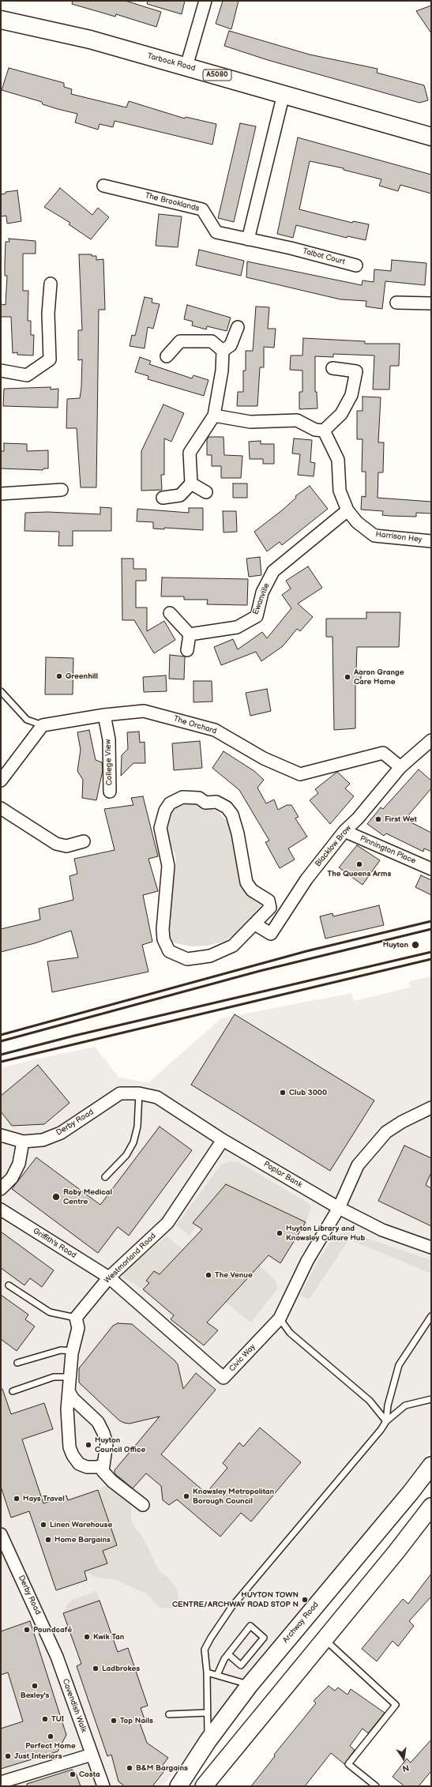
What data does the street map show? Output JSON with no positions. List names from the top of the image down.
{
  "streets": {
    "main road": ["Tarbock Road", "A5080", "Archway Road"],
    "street": [
      "The Brooklands",
      "Talbot Court",
      "Harrison Hey",
      "Ewanville",
      "The Orchard",
      "College View",
      "Blacklow Brow",
      "Pinnington Place",
      "Derby Road",
      "Poplar Bank",
      "Griffith's Road",
      "Westmorland Road",
      "Civic Way",
      "Cavendish Walk"
    ]
  },
  "crossings": [
    ["The Brooklands", "Talbot Court"],
    ["Harrison Hey", "Ewanville"],
    ["The Orchard", "College View"],
    ["The Orchard", "Blacklow Brow"],
    ["Blacklow Brow", "Pinnington Place"],
    ["Derby Road", "Poplar Bank"],
    ["Derby Road", "Cavendish Walk"],
    ["Poplar Bank", "Westmorland Road"],
    ["Poplar Bank", "Civic Way"],
    ["Griffith's Road", "Westmorland Road"],
    ["Griffith's Road", "Civic Way"],
    ["Westmorland Road", "Civic Way"]
  ],
  "places": [
    "Greenhill",
    "Aaron Grange Care Home",
    "First Wet",
    "The Queens Arms",
    "Huyton",
    "Club 3000",
    "Roby Medical Centre",
    "Huyton Library and Knowsley Culture Hub",
    "The Venue",
    "Huyton Council Office",
    "Knowsley Metropolitan Borough Council",
    "Hays Travel",
    "Linen Warehouse",
    "Home Bargains",
    "HUYTON TOWN CENTRE/ARCHWAY ROAD STOP N",
    "Poundcafé",
    "Kwik Tan",
    "Ladbrokes",
    "Bexley's",
    "TUI",
    "Top Nails",
    "Perfect Home",
    "Just Interiors",
    "B&M Bargains",
    "Costa"
  ],
  "north": "bottom"
}
